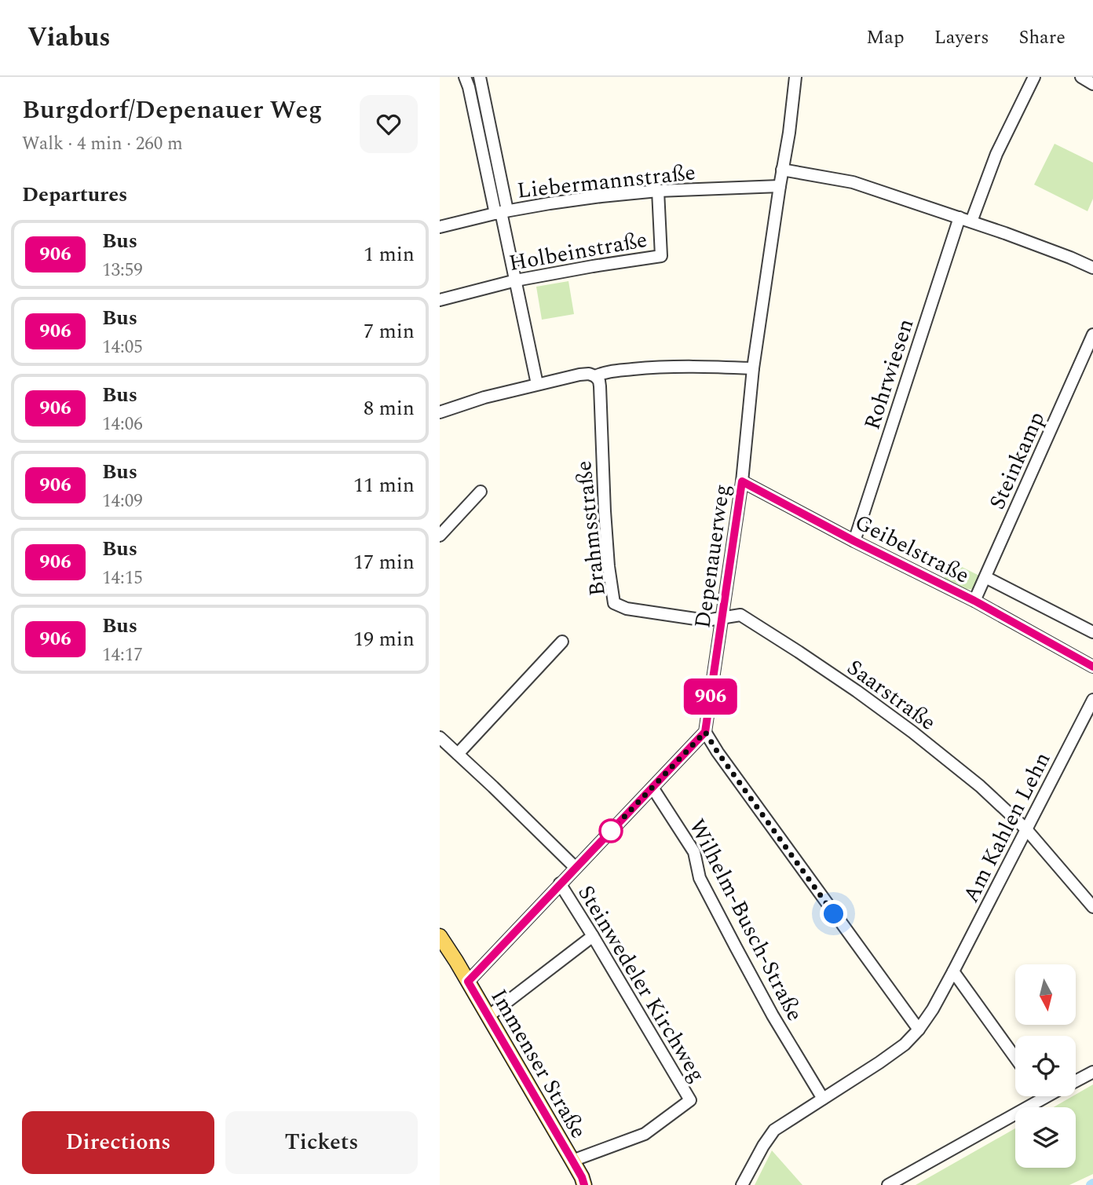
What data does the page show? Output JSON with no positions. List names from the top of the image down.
{
  "streets": {
    "main road": ["Immenser Straße"],
    "street": [
      "Liebermannstraße",
      "Holbeinstraße",
      "Rohrwiesen",
      "Steinkamp",
      "Brahmsstraße",
      "Geibelstraße",
      "Depenauerweg",
      "Saarstraße",
      "Am Kahlen Lehn",
      "Wilhelm-Busch-Straße",
      "Steinwedeler Kirchweg"
    ]
  },
  "crossings": [
    ["Liebermannstraße", "Holbeinstraße"],
    ["Liebermannstraße", "Depenauerweg"],
    ["Rohrwiesen", "Geibelstraße"],
    ["Steinkamp", "Geibelstraße"],
    ["Brahmsstraße", "Depenauerweg"],
    ["Brahmsstraße", "Saarstraße"],
    ["Geibelstraße", "Depenauerweg"],
    ["Depenauerweg", "Saarstraße"],
    ["Saarstraße", "Am Kahlen Lehn"],
    ["Am Kahlen Lehn", "Wilhelm-Busch-Straße"],
    ["Steinwedeler Kirchweg", "Immenser Straße"]
  ],
  "lines": ["bus line 906"],
  "north": "bottom",
  "page": {
    "header": "Viabus",
    "nav": ["Map", "Layers", "Share"],
    "heading": [
      ["Burgdorf/Depenauer Weg", "Walk · 4 min · 260 m"],
      "Departures"
    ],
    "on_map": "906",
    "list": [
      {
        "mark": "906",
        "name": "Bus",
        "note": "13:59",
        "value": "1 min"
      },
      {
        "mark": "906",
        "name": "Bus",
        "note": "14:05",
        "value": "7 min"
      },
      {
        "mark": "906",
        "name": "Bus",
        "note": "14:06",
        "value": "8 min"
      },
      {
        "mark": "906",
        "name": "Bus",
        "note": "14:09",
        "value": "11 min"
      },
      {
        "mark": "906",
        "name": "Bus",
        "note": "14:15",
        "value": "17 min"
      },
      {
        "mark": "906",
        "name": "Bus",
        "note": "14:17",
        "value": "19 min"
      }
    ],
    "buttons": ["Directions", "Tickets"]
  }
}
